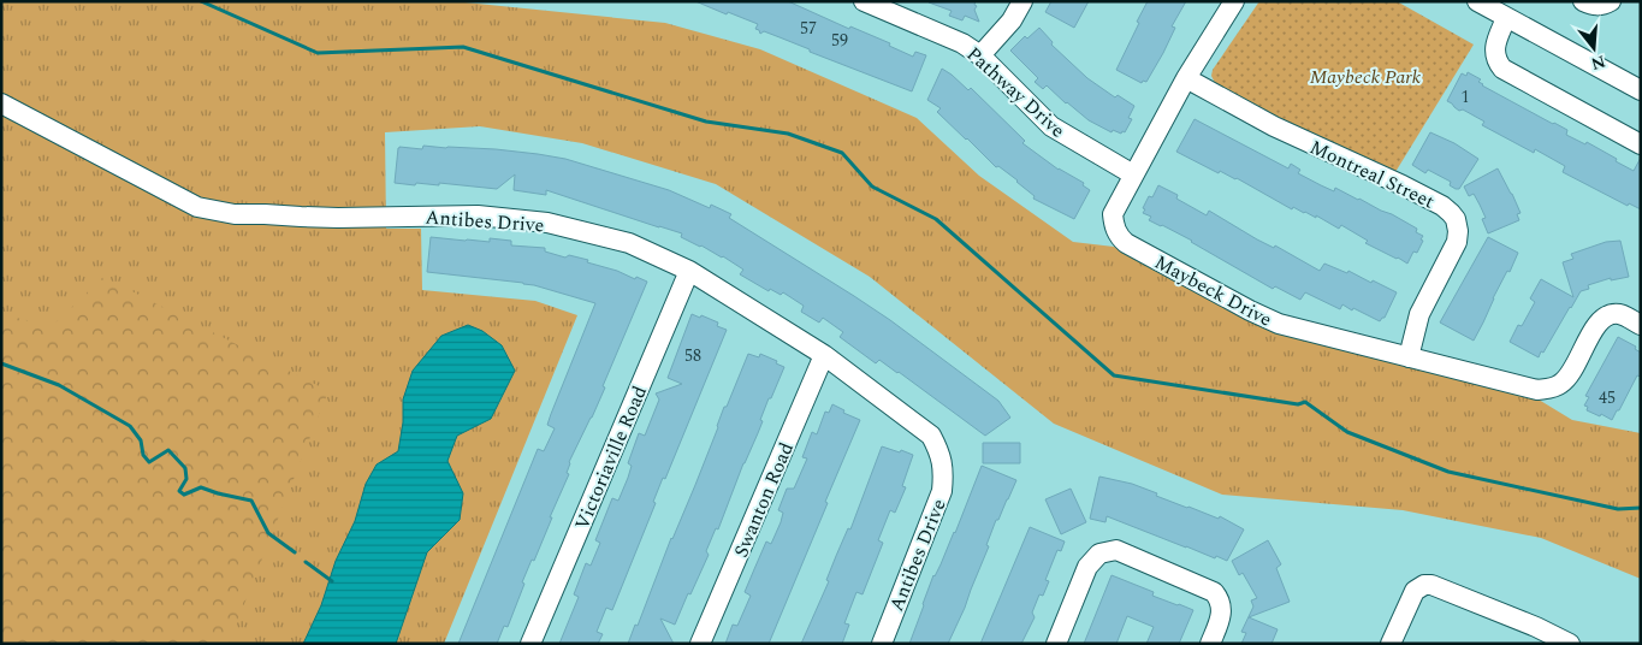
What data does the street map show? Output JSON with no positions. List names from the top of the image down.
{
  "streets": {
    "street": [
      "Pathway Drive",
      "Montreal Street",
      "Antibes Drive",
      "Maybeck Drive",
      "Victoriaville Road",
      "Swanton Road"
    ]
  },
  "crossings": [
    ["Pathway Drive", "Maybeck Drive"],
    ["Montreal Street", "Maybeck Drive"],
    ["Antibes Drive", "Victoriaville Road"],
    ["Antibes Drive", "Swanton Road"]
  ],
  "parks": ["Maybeck Park"],
  "house_numbers": [
    "57",
    "59",
    "1",
    "58",
    "45"
  ],
  "north": "bottom"
}
